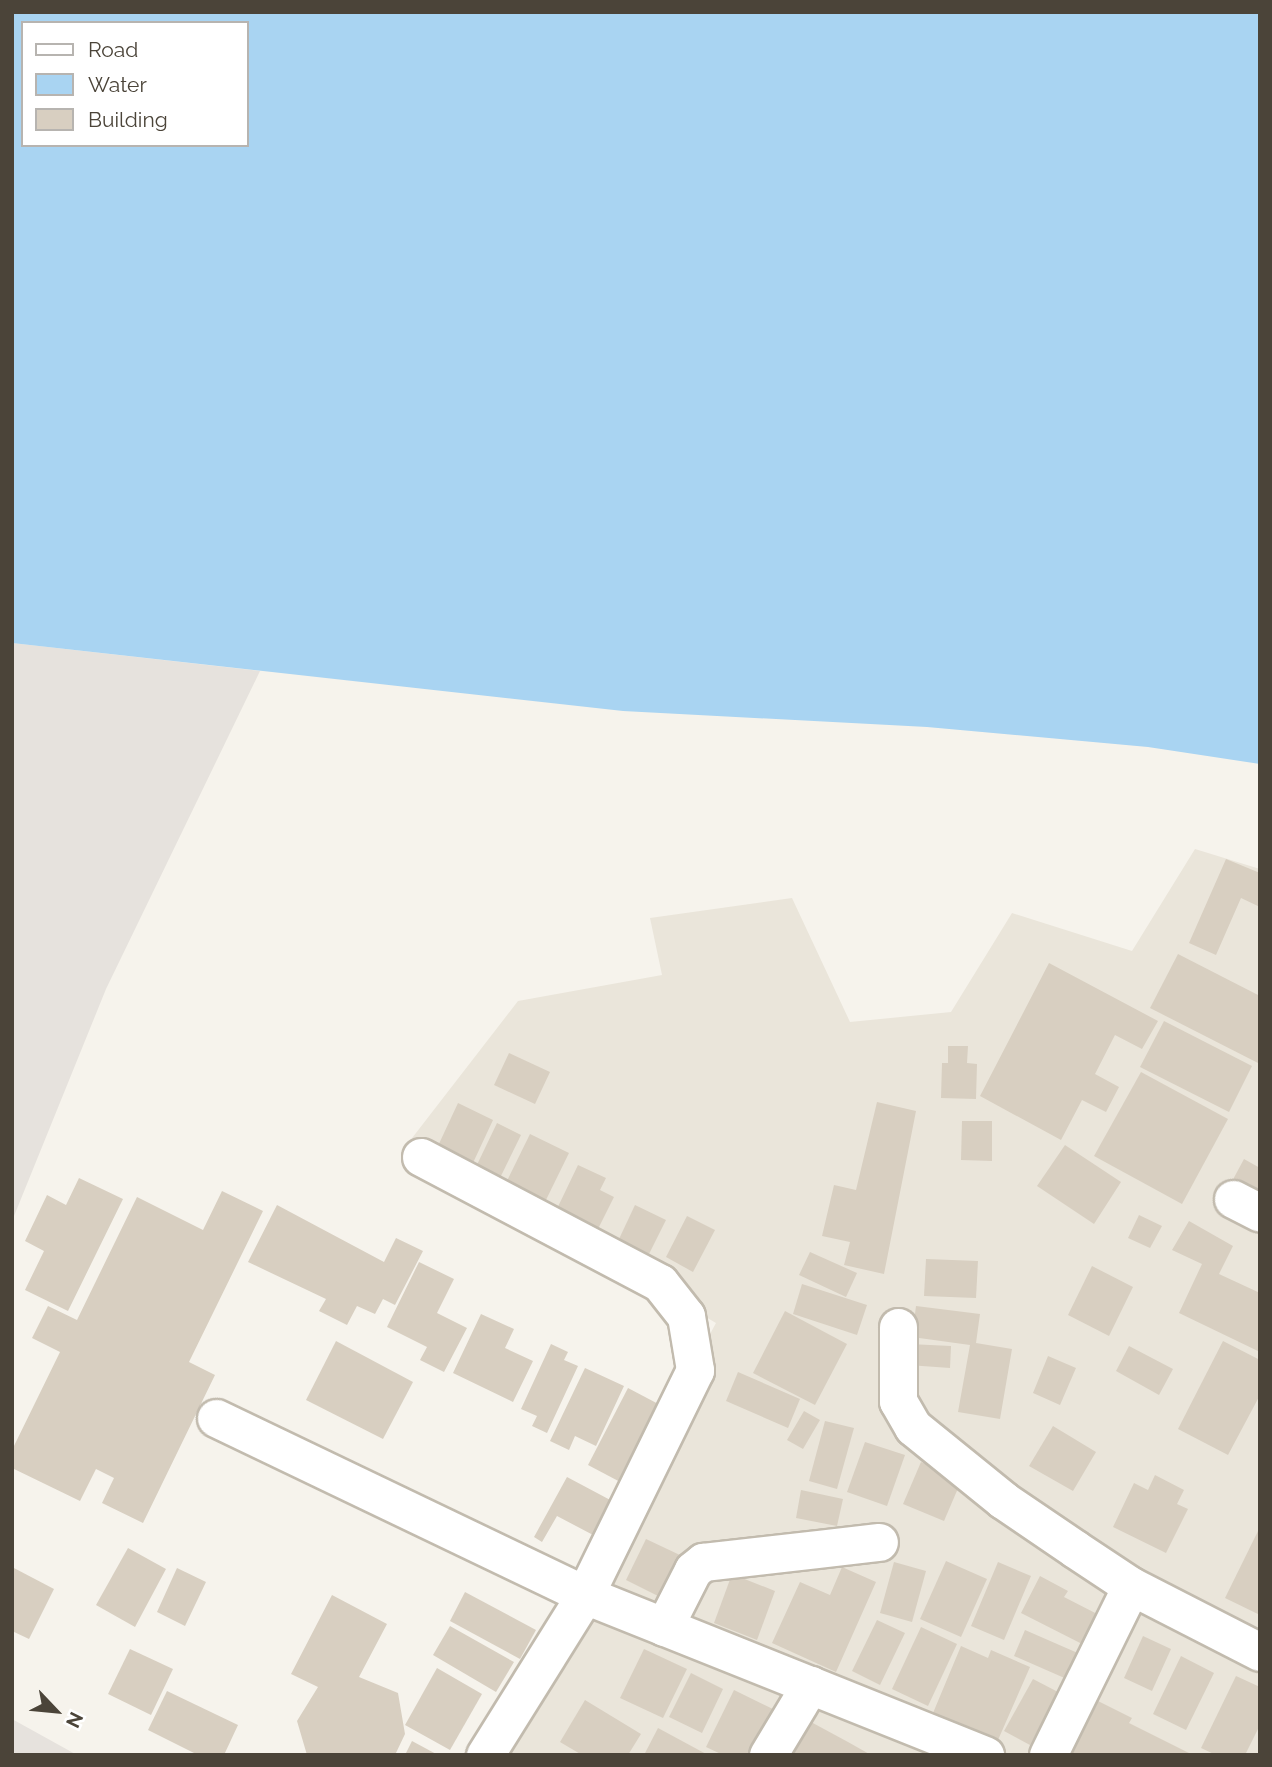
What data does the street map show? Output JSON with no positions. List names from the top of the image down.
{
  "legend": ["Road", "Water", "Building"],
  "north": "bottom right"
}
